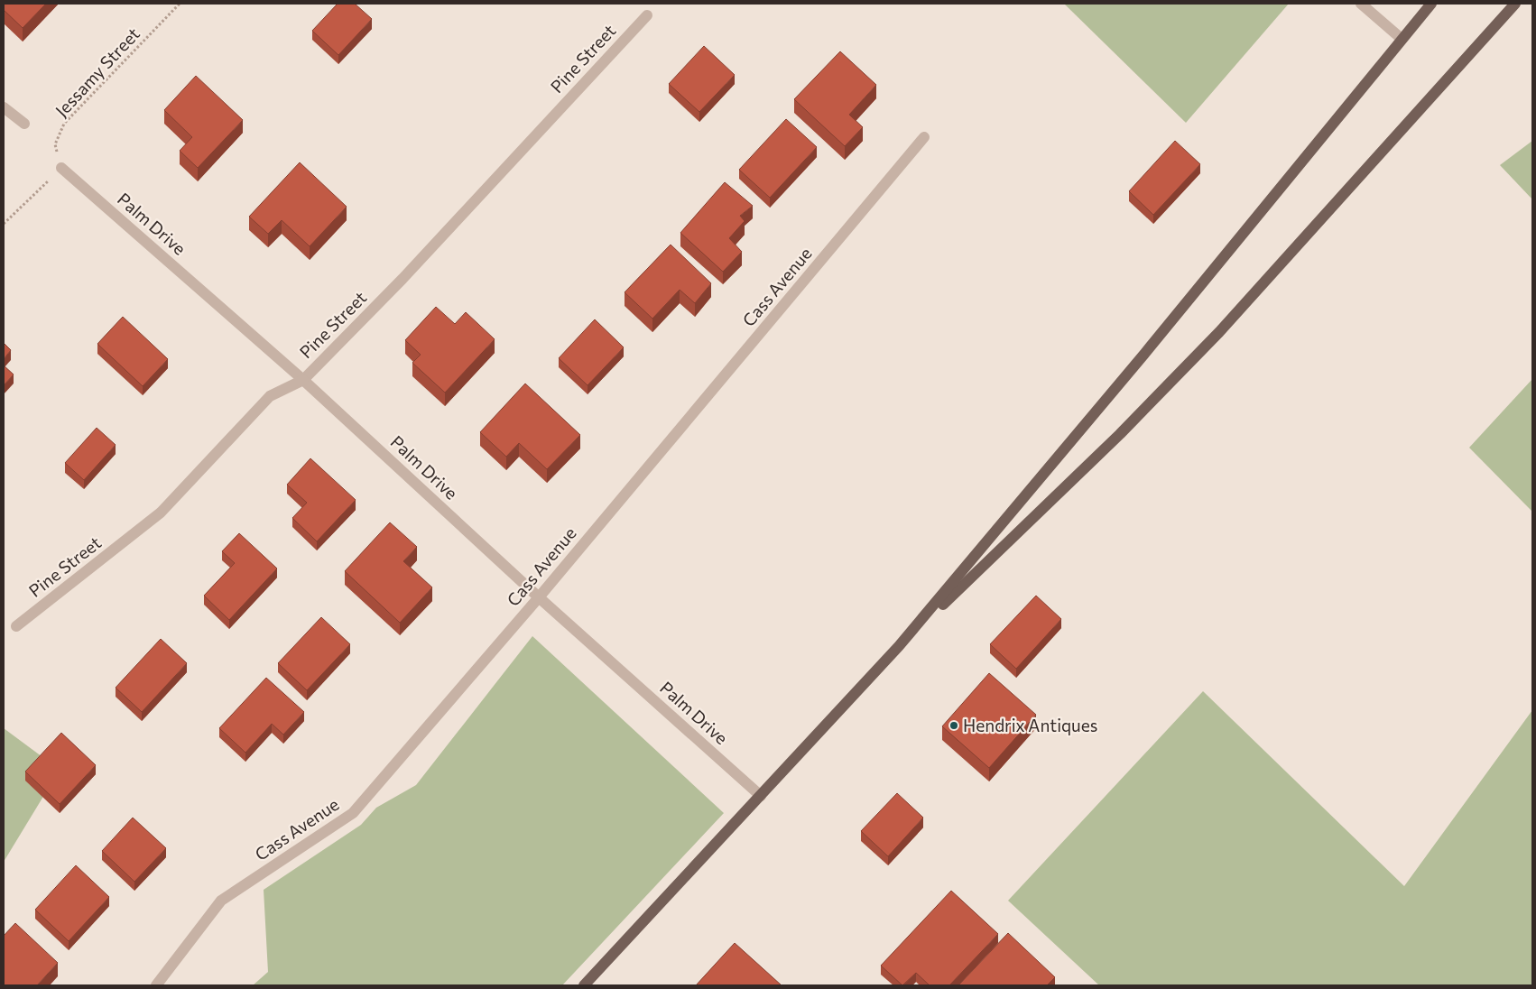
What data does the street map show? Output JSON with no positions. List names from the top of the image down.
{
  "streets": {
    "street": ["Pine Street", "Palm Drive", "Cass Avenue"],
    "path": ["Jessamy Street"]
  },
  "crossings": [
    ["Pine Street", "Palm Drive"],
    ["Jessamy Street", "Palm Drive"],
    ["Palm Drive", "Cass Avenue"]
  ],
  "places": ["Hendrix Antiques"]
}
